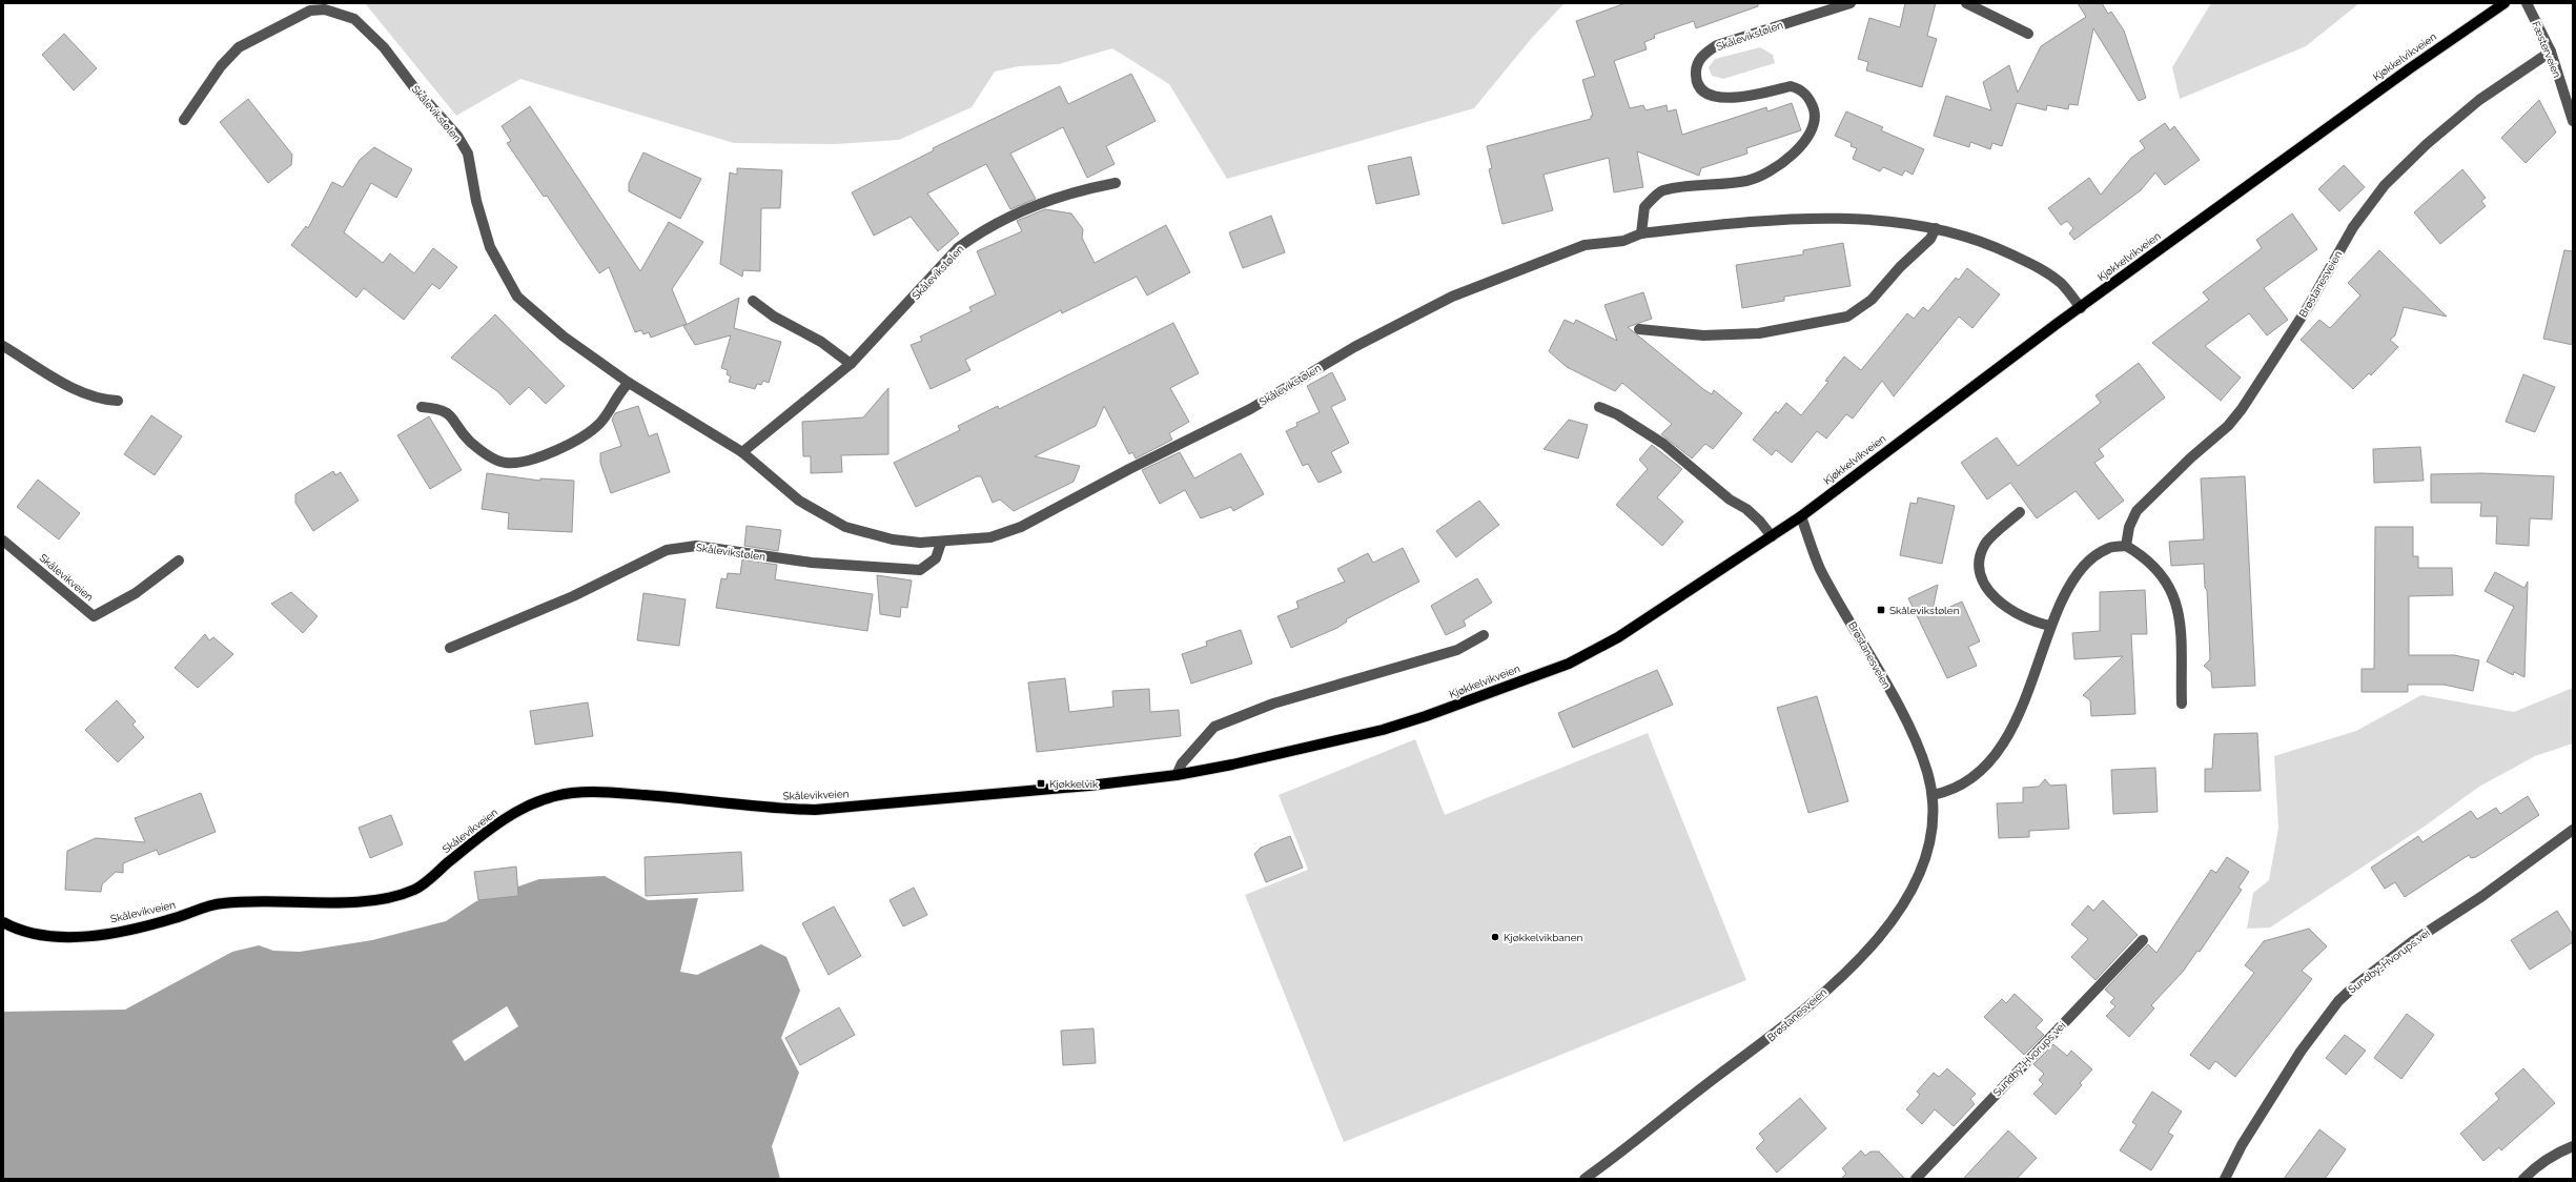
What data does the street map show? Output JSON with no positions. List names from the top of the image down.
{
  "streets": {
    "main road": ["Kjøkkelvikveien", "Skålevikveien"],
    "street": [
      "Skålevikstølen",
      "Fæsterveien",
      "Brøstanesveien",
      "Sundby-Hvorups vei"
    ]
  },
  "crossings": [
    ["Skålevikstølen", "Kjøkkelvikveien"],
    ["Fæsterveien", "Brøstanesveien"],
    ["Kjøkkelvikveien", "Brøstanesveien"],
    ["Kjøkkelvikveien", "Skålevikveien"]
  ],
  "places": {
    "transit": ["Skålevikstølen", "Kjøkkelvik"],
    "other": ["Kjøkkelvikbanen"]
  }
}
